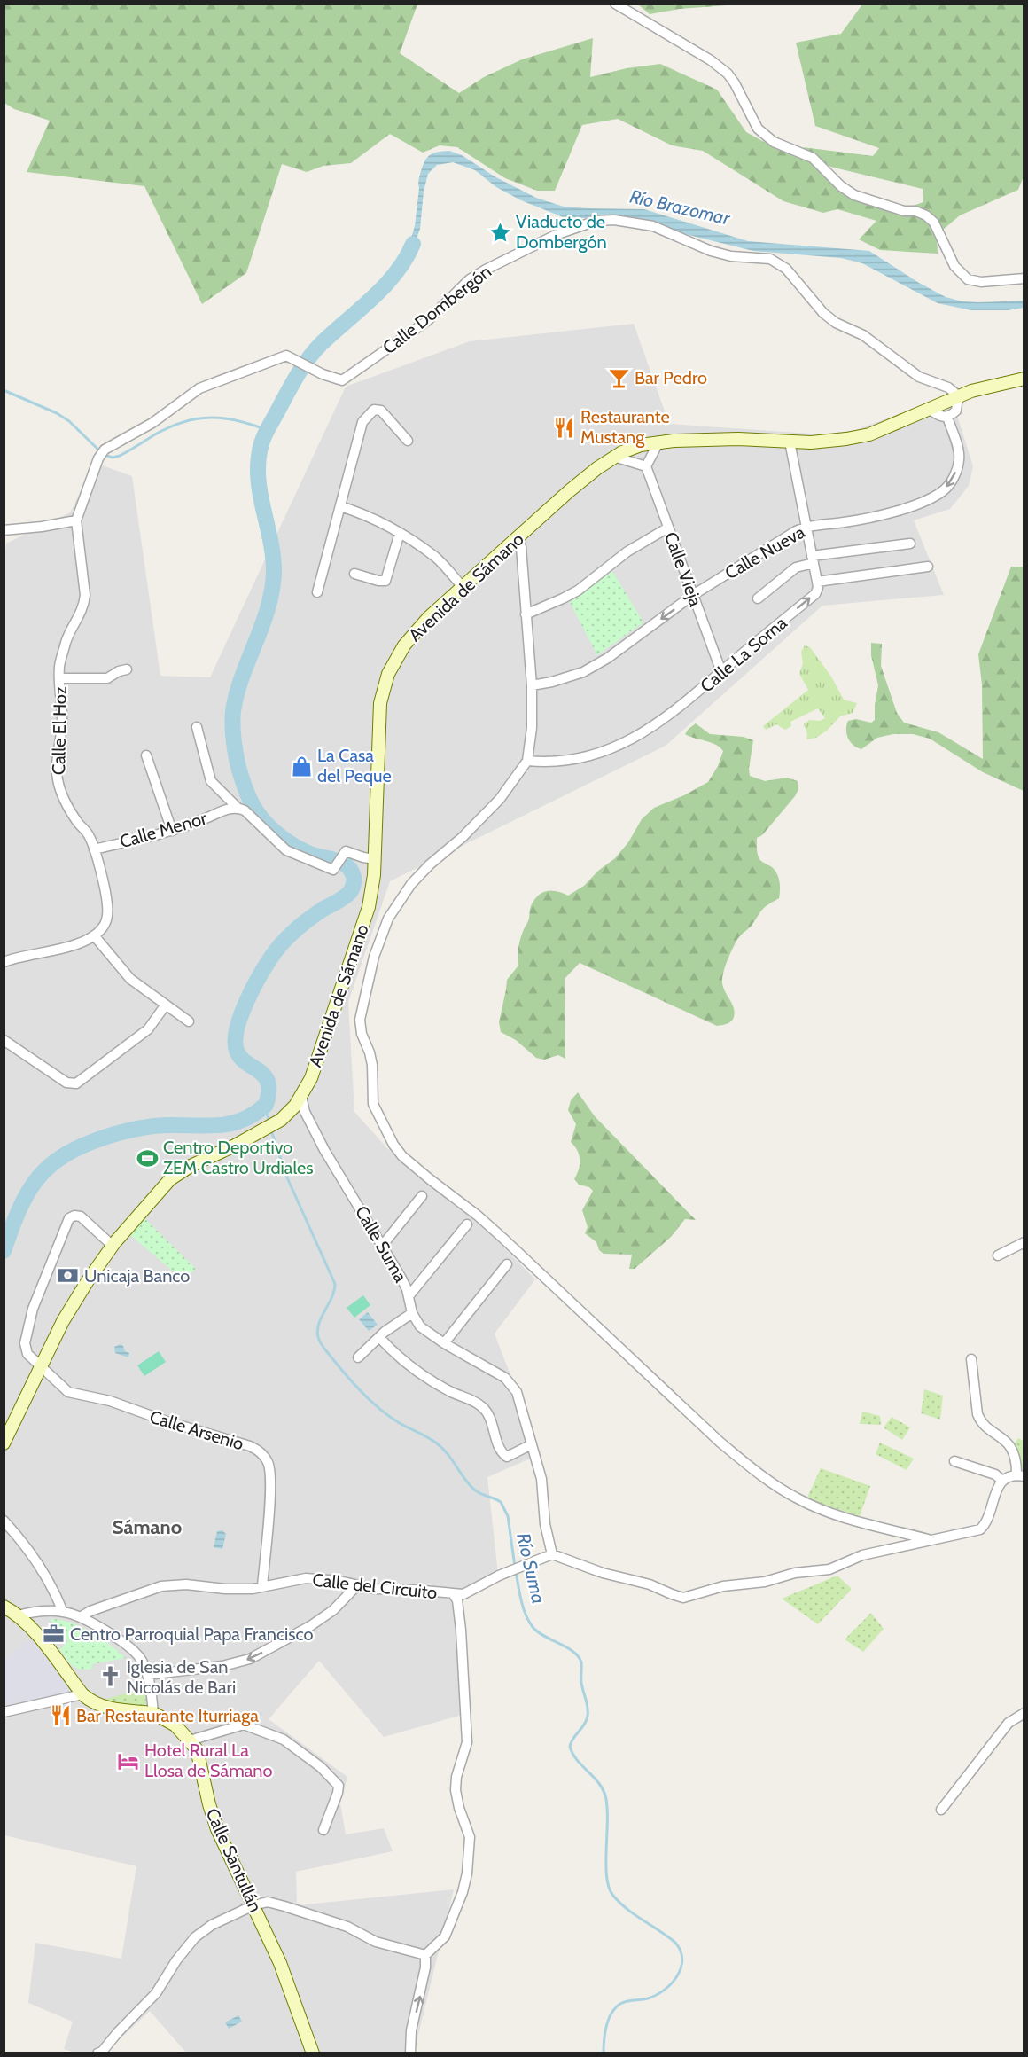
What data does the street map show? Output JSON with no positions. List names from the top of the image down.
{
  "streets": {
    "street": [
      "Calle Dombergón",
      "Calle Nueva",
      "Calle Vieja",
      "Avenida de Sámano",
      "Calle La Sorna",
      "Calle El Hoz",
      "Calle Menor",
      "Calle Suma",
      "Calle Arsenio",
      "Calle del Circuito",
      "Calle Santullán"
    ]
  },
  "crossings": [
    ["Calle Dombergón", "Avenida de Sámano"],
    ["Calle Dombergón", "Calle El Hoz"],
    ["Calle Nueva", "Calle Vieja"],
    ["Calle Vieja", "Calle La Sorna"],
    ["Avenida de Sámano", "Calle Suma"],
    ["Avenida de Sámano", "Calle Arsenio"],
    ["Calle El Hoz", "Calle Menor"],
    ["Calle Arsenio", "Calle del Circuito"]
  ],
  "one_way": ["Calle La Sorna"],
  "districts": ["Sámano"],
  "water": ["Río Brazomar", "Río Suma"],
  "places": {
    "place": ["Viaducto de Dombergón"],
    "bar": ["Bar Pedro"],
    "restaurant": ["Restaurante Mustang", "Bar Restaurante Iturriaga"],
    "shop": ["La Casa del Peque"],
    "sports": ["Centro Deportivo ZEM Castro Urdiales"],
    "bank": ["Unicaja Banco"],
    "office": ["Centro Parroquial Papa Francisco"],
    "church": ["Iglesia de San Nicolás de Bari"],
    "hotel": ["Hotel Rural La Llosa de Sámano"]
  }
}
